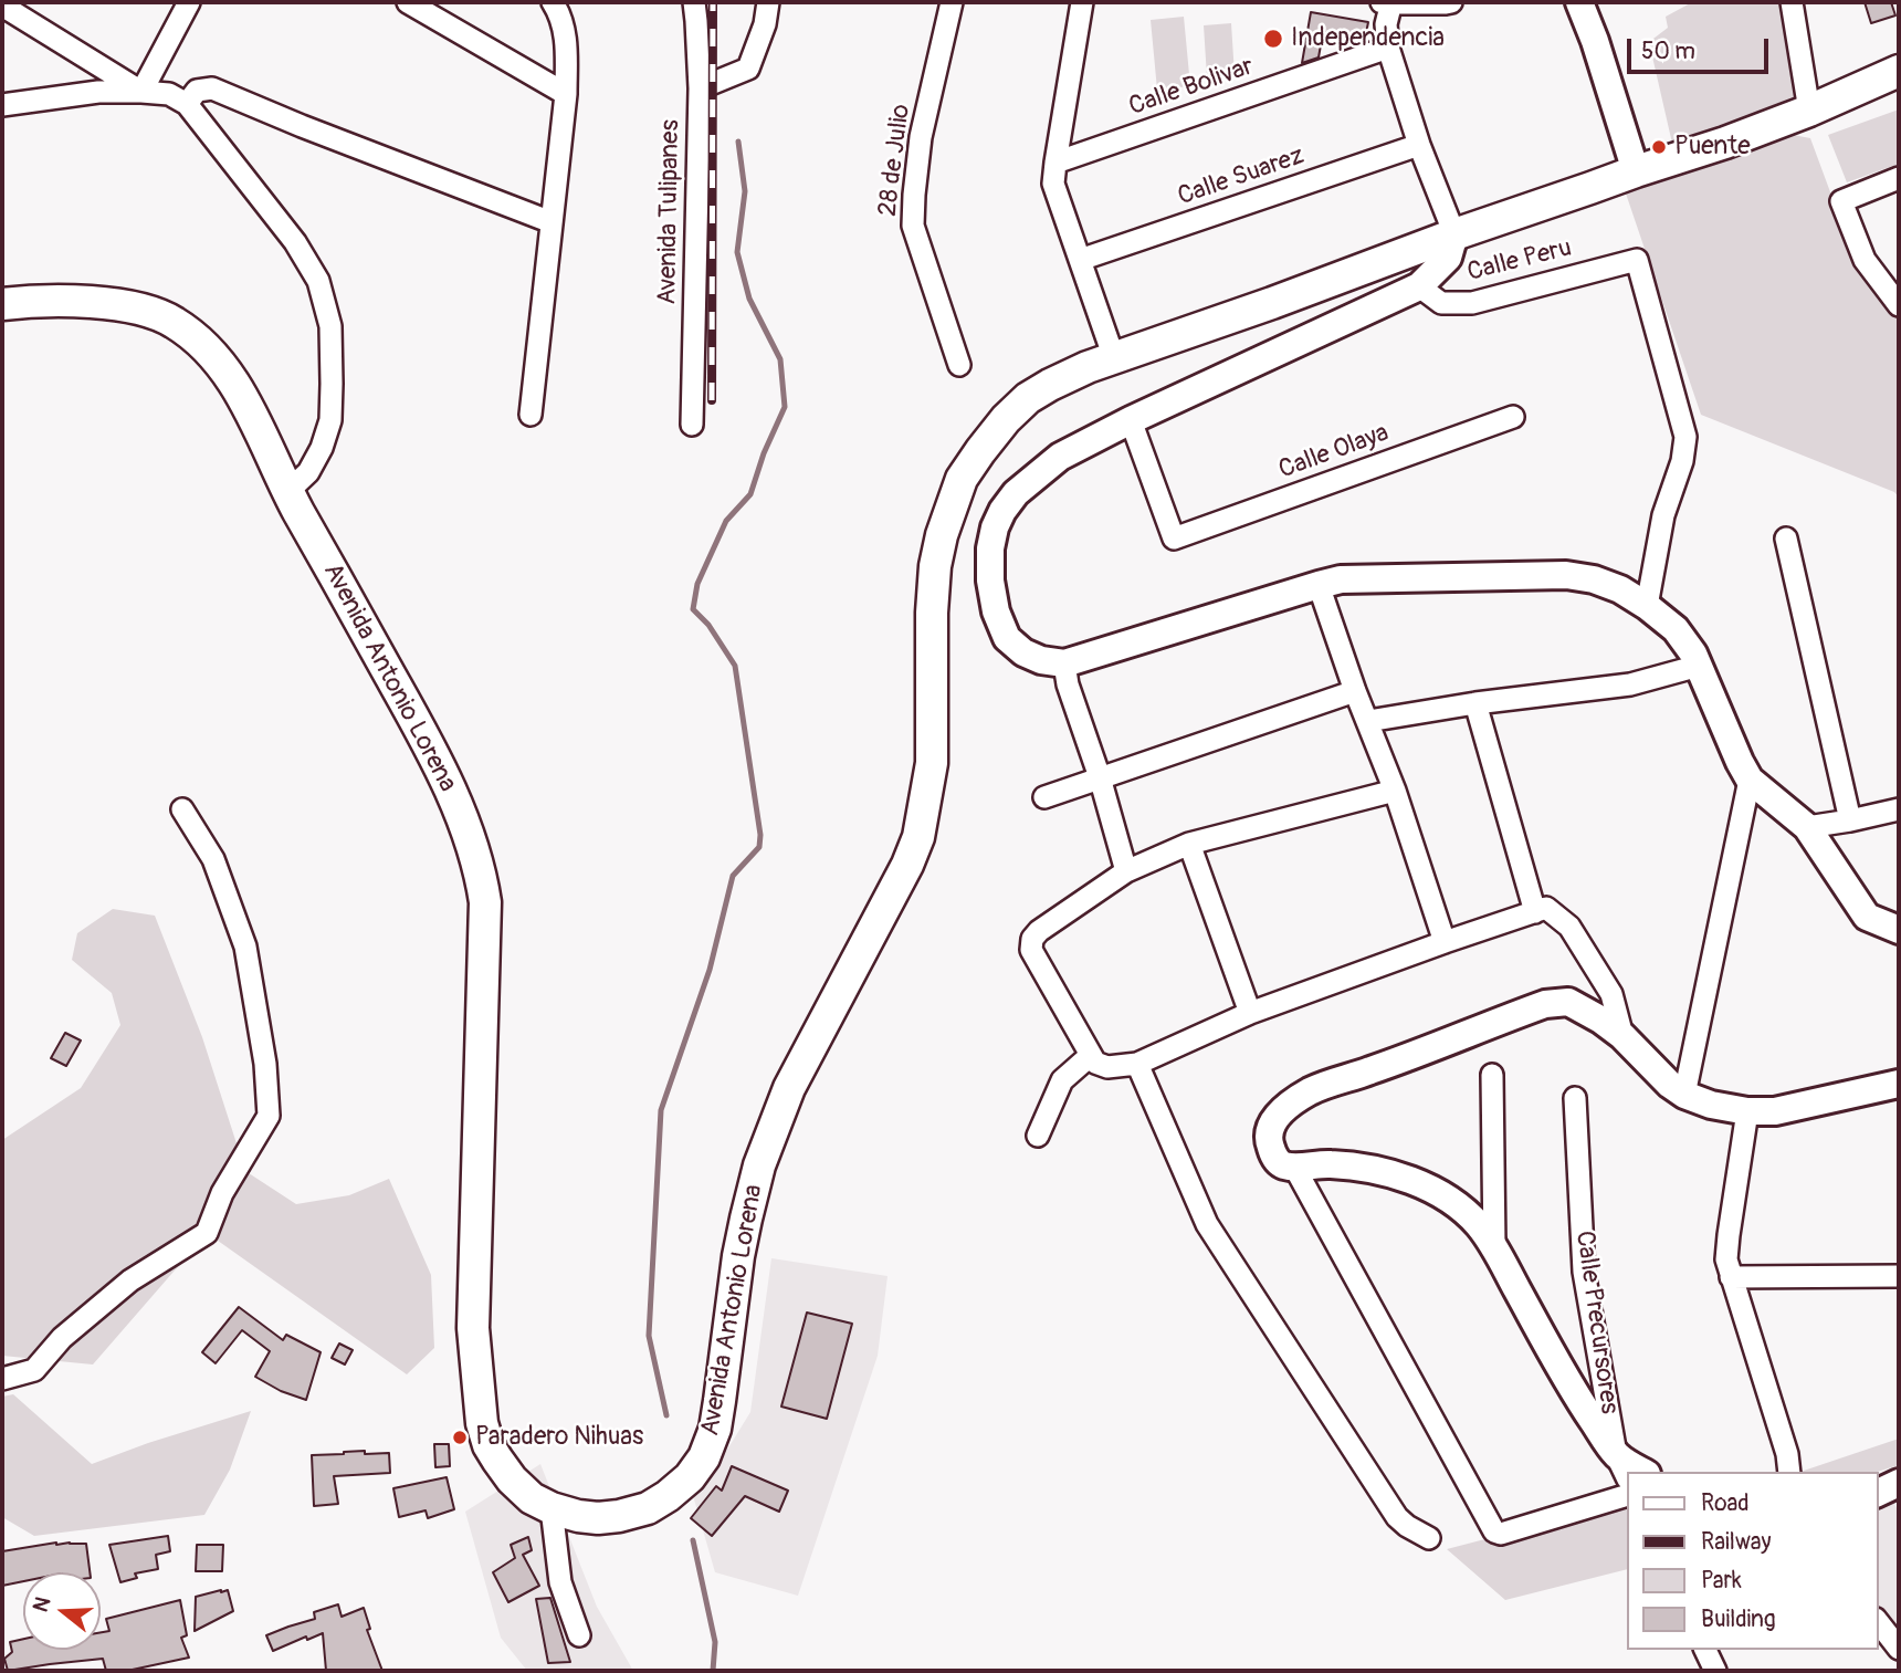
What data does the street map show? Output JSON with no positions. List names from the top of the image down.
{
  "streets": {
    "highway": ["Avenida Antonio Lorena"],
    "street": [
      "Calle Bolivar",
      "28 de Julio",
      "Calle Suarez",
      "Avenida Tulipanes",
      "Calle Peru",
      "Calle Olaya",
      "Calle Precursores"
    ]
  },
  "places": ["Independencia", "Puente", "Paradero Nihuas"],
  "legend": [
    "Road",
    "Railway",
    "Park",
    "Building"
  ],
  "scale_bar": "50 m",
  "north": "left"
}
